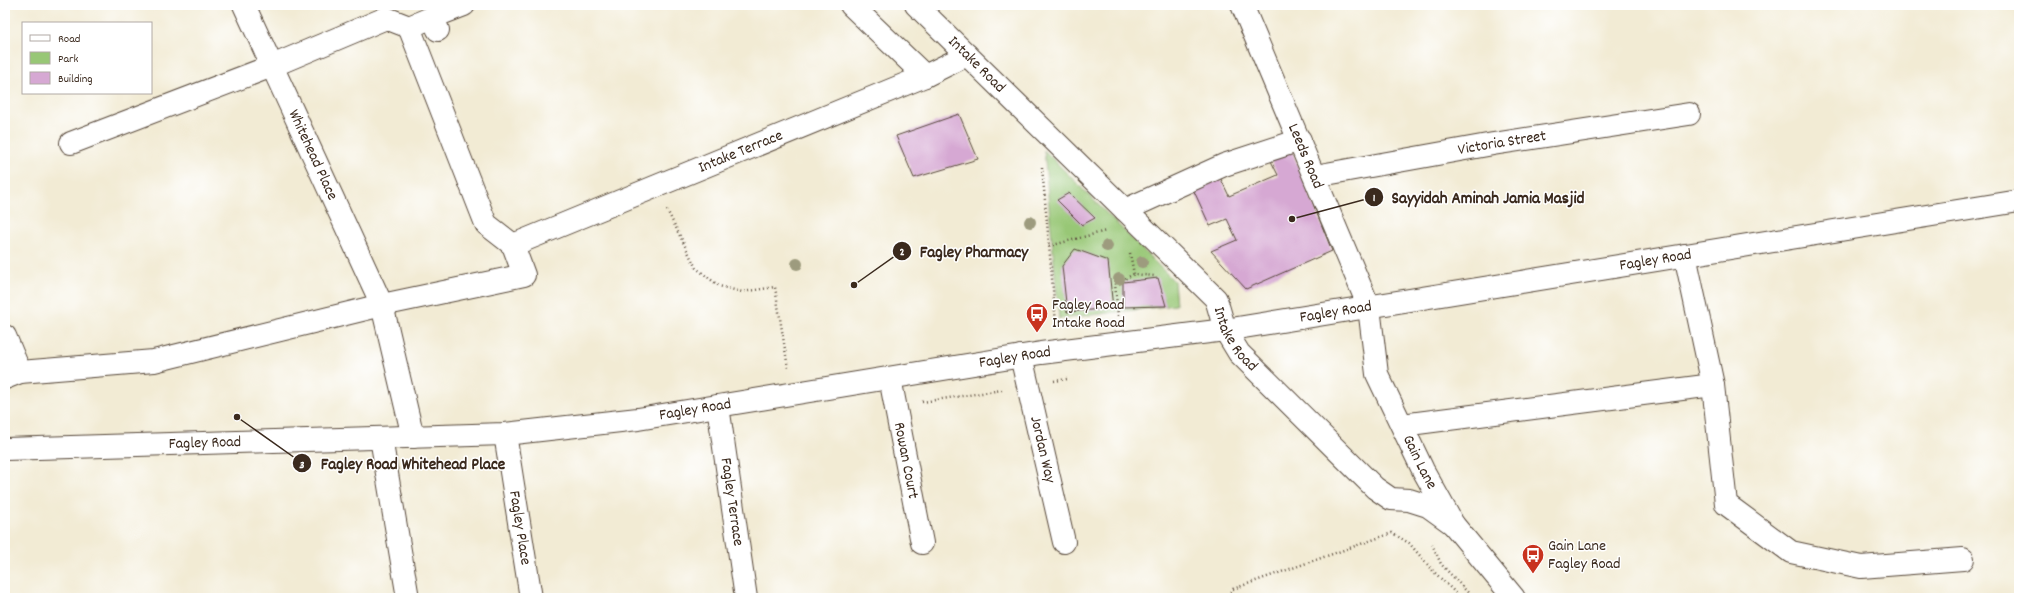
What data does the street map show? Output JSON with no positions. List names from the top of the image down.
{
  "streets": {
    "street": [
      "Intake Road",
      "Victoria Street",
      "Intake Terrace",
      "Whitehead Place",
      "Leeds Road",
      "Fagley Road",
      "Jordan Way",
      "Rowan Court",
      "Gain Lane",
      "Fagley Terrace",
      "Fagley Place"
    ]
  },
  "crossings": [
    ["Intake Road", "Intake Terrace"],
    ["Intake Road", "Fagley Road"],
    ["Intake Road", "Gain Lane"],
    ["Victoria Street", "Leeds Road"],
    ["Whitehead Place", "Fagley Road"],
    ["Leeds Road", "Fagley Road"],
    ["Leeds Road", "Gain Lane"],
    ["Fagley Road", "Jordan Way"],
    ["Fagley Road", "Rowan Court"],
    ["Fagley Road", "Gain Lane"],
    ["Fagley Road", "Fagley Terrace"],
    ["Fagley Road", "Fagley Place"]
  ],
  "places": {
    "other": ["Sayyidah Aminah Jamia Masjid", "Fagley Pharmacy", "Fagley Road Whitehead Place"],
    "bus stop": ["Fagley Road Intake Road", "Gain Lane Fagley Road"]
  },
  "legend": ["Road", "Park", "Building"]
}
